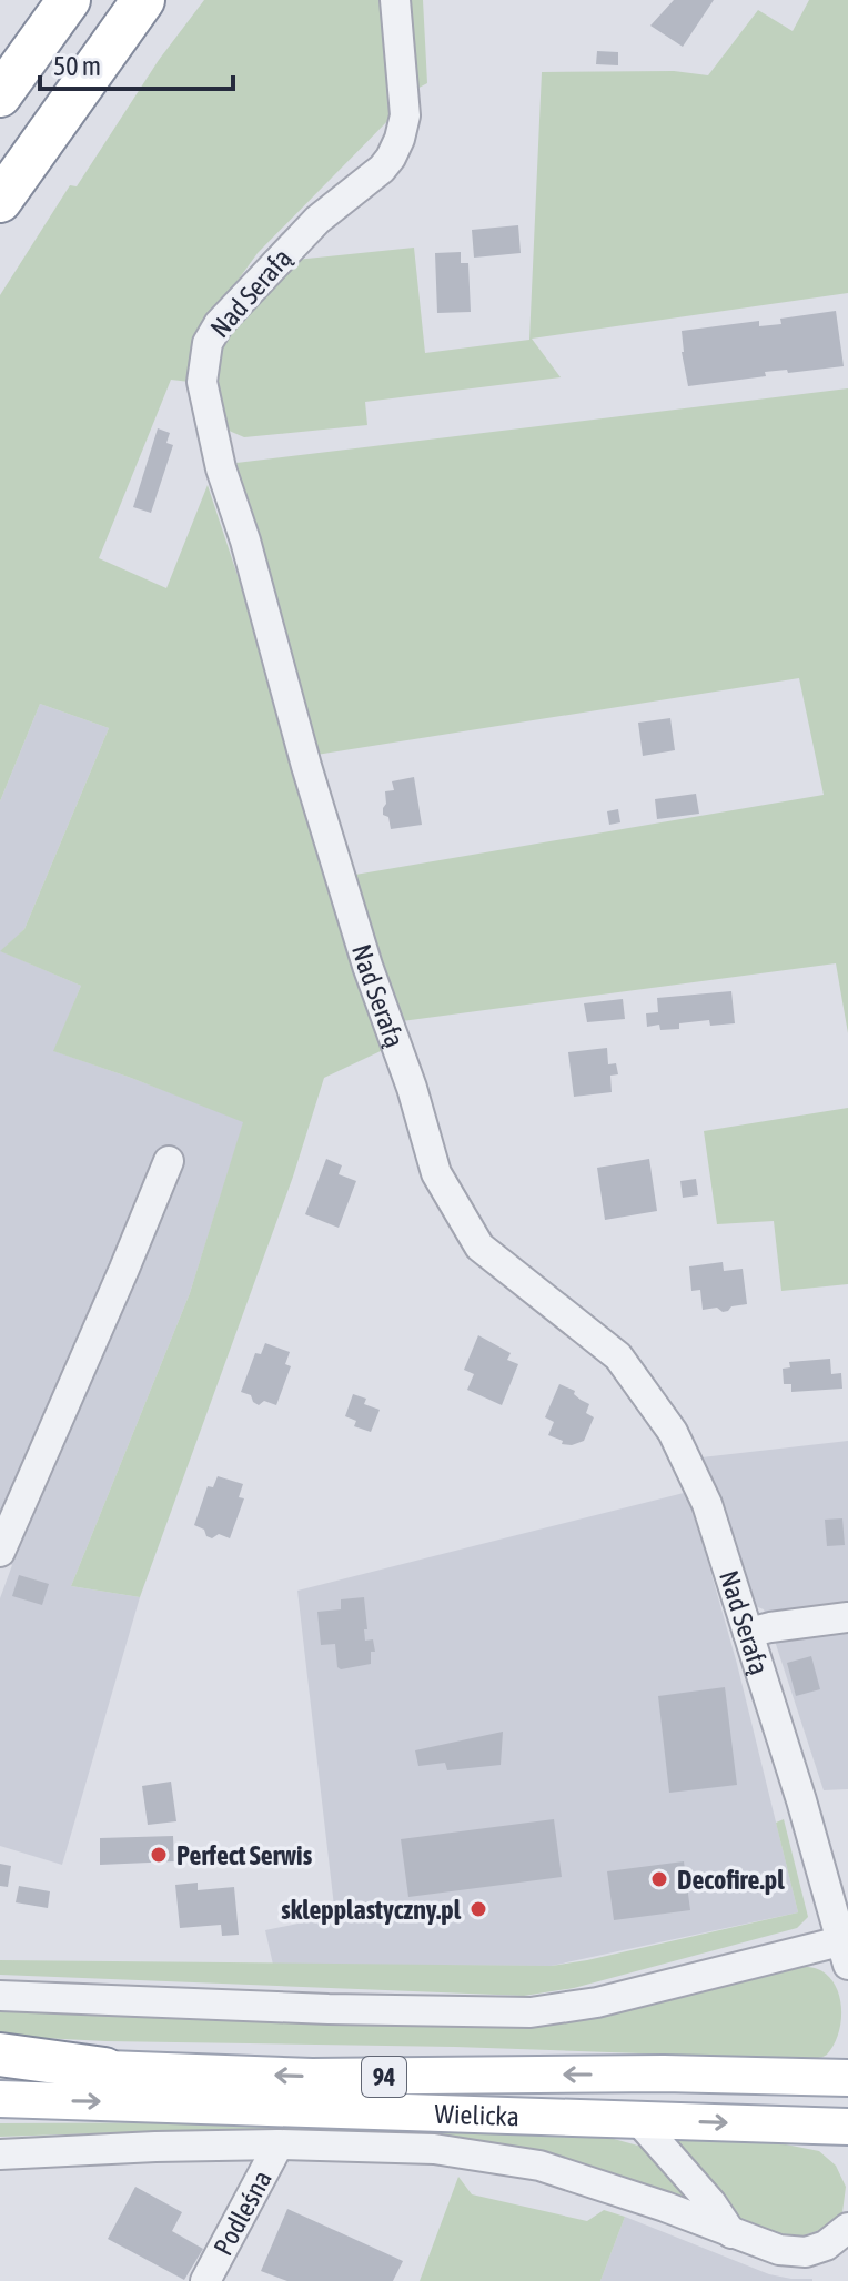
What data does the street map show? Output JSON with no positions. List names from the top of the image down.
{
  "streets": {
    "main road": ["94", "Wielicka"],
    "street": ["Nad Serafą", "Podleśna"]
  },
  "places": ["Perfect Serwis", "Decofire.pl", "sklepplastyczny.pl"],
  "scale_bar": "50 m"
}
